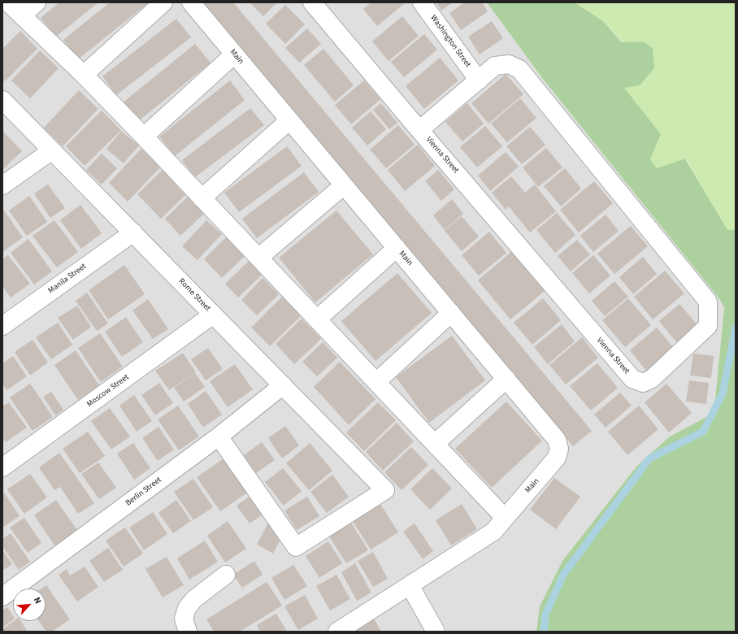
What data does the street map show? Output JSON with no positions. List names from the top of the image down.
{
  "streets": {
    "street": [
      "Washington Street",
      "Main",
      "Vienna Street",
      "Manila Street",
      "Rome Street",
      "Moscow Street",
      "Berlin Street"
    ]
  },
  "crossings": [
    ["Washington Street", "Vienna Street"],
    ["Manila Street", "Rome Street"],
    ["Rome Street", "Moscow Street"],
    ["Rome Street", "Berlin Street"]
  ],
  "north": "top right"
}
